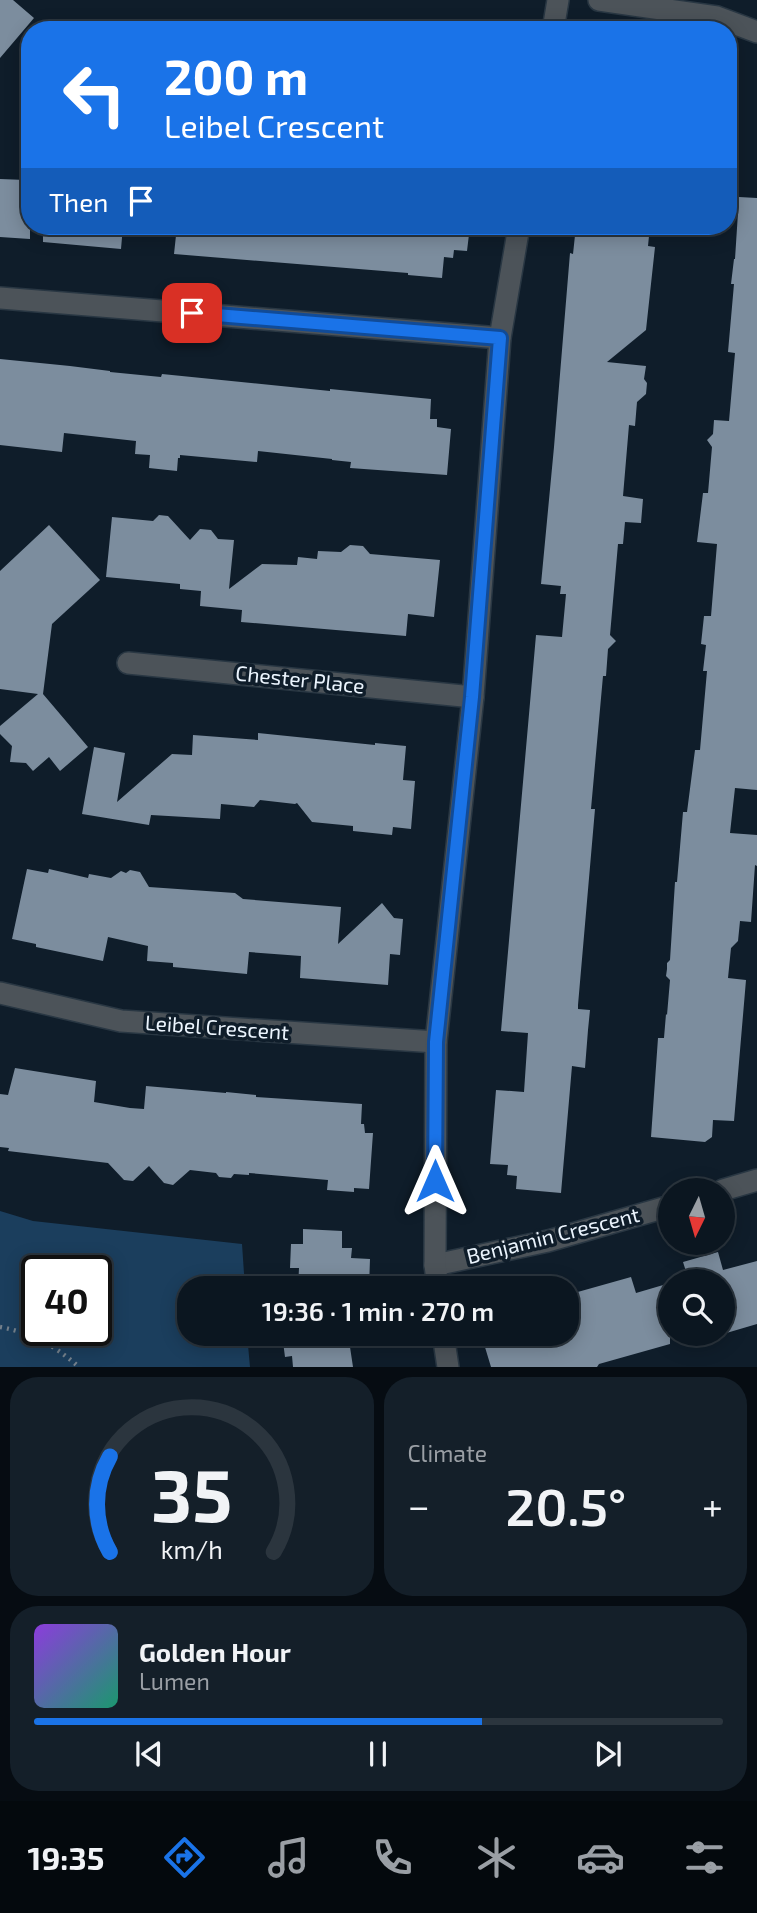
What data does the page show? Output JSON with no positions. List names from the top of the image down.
{
  "streets": {
    "street": ["Chester Place", "Leibel Crescent", "Benjamin Crescent"]
  },
  "north": "bottom",
  "page": {
    "turn": ["200 m", "Leibel Crescent"],
    "then": "Then",
    "limit": "40",
    "trip": "19:36 · 1 min · 270 m",
    "tile": "Climate",
    "heat": ["−", "20.5°", "+"],
    "song": ["Golden Hour", "Lumen"],
    "tabs": "19:35",
    "gauge": ["35", "km/h"]
  }
}
